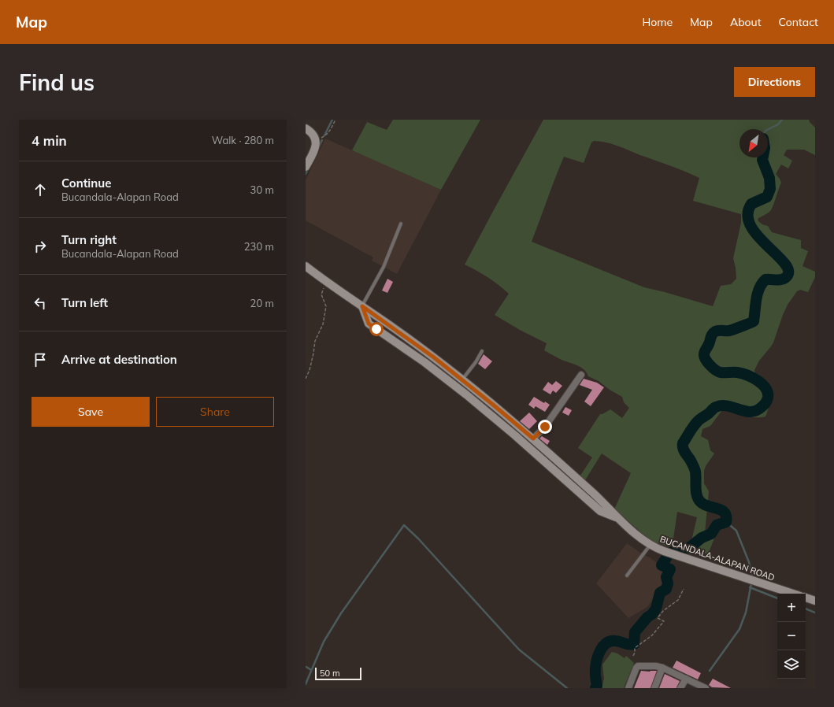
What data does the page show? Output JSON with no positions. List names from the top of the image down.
{
  "streets": {
    "main road": ["BUCANDALA-ALAPAN ROAD"]
  },
  "scale_bar": "50 m",
  "north": "bottom left",
  "page": {
    "header": "Map",
    "nav": [
      "Home",
      "Map",
      "About",
      "Contact"
    ],
    "buttons": [
      "Directions",
      ["Save", "Share"]
    ],
    "title": "Find us",
    "heading": ["4 min", "Walk · 280 m"],
    "list": [
      ["Continue", "Bucandala-Alapan Road", "30 m"],
      ["Turn right", "Bucandala-Alapan Road", "230 m"],
      ["Turn left", "20 m"],
      "Arrive at destination"
    ],
    "map_buttons": ["+", "−"],
    "scale": "50 m"
  }
}
